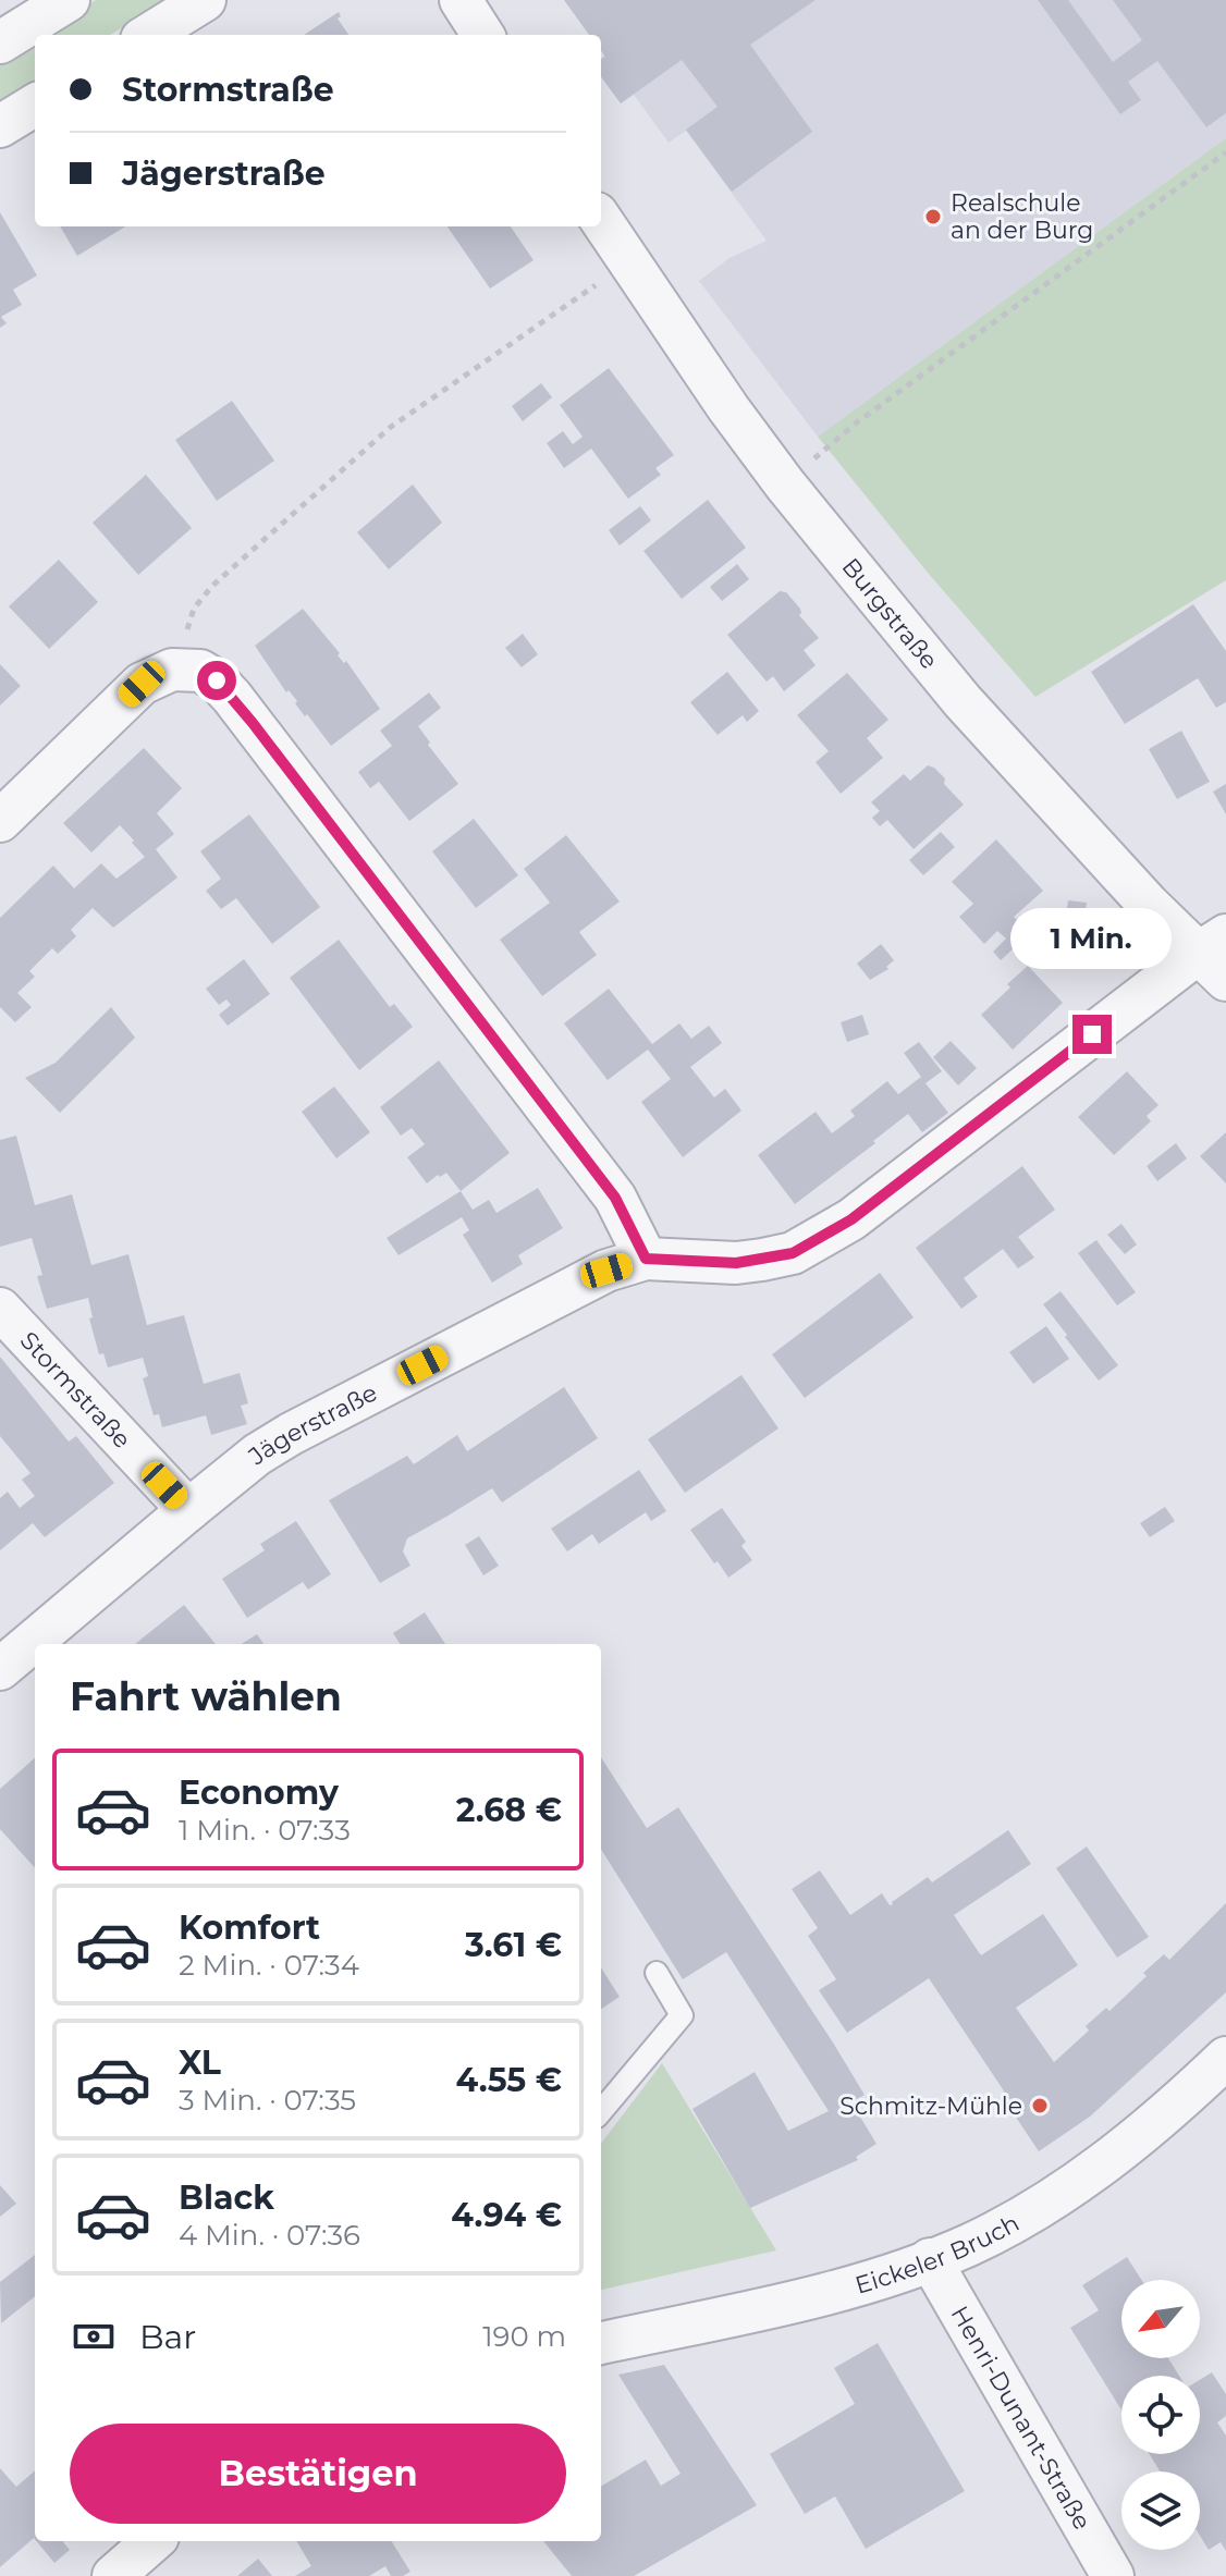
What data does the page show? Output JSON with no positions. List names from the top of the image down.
{
  "streets": {
    "street": [
      "Burgstraße",
      "Stormstraße",
      "Jägerstraße",
      "Eickeler Bruch",
      "Henri-Dunant-Straße"
    ]
  },
  "crossings": [
    ["Burgstraße", "Jägerstraße"],
    ["Stormstraße", "Jägerstraße"],
    ["Eickeler Bruch", "Henri-Dunant-Straße"]
  ],
  "places": ["Realschule an der Burg", "Schmitz-Mühle"],
  "north": "bottom left",
  "page": {
    "banner": ["Stormstraße", "Jägerstraße"],
    "bubble": "1 Min.",
    "heading": "Fahrt wählen",
    "list": [
      {
        "name": "Economy",
        "note": "1 Min. · 07:33",
        "value": "2.68 €"
      },
      {
        "name": "Komfort",
        "note": "2 Min. · 07:34",
        "value": "3.61 €"
      },
      {
        "name": "XL",
        "note": "3 Min. · 07:35",
        "value": "4.55 €"
      },
      {
        "name": "Black",
        "note": "4 Min. · 07:36",
        "value": "4.94 €"
      }
    ],
    "pay": ["Bar", "190 m"],
    "buttons": "Bestätigen"
  }
}
